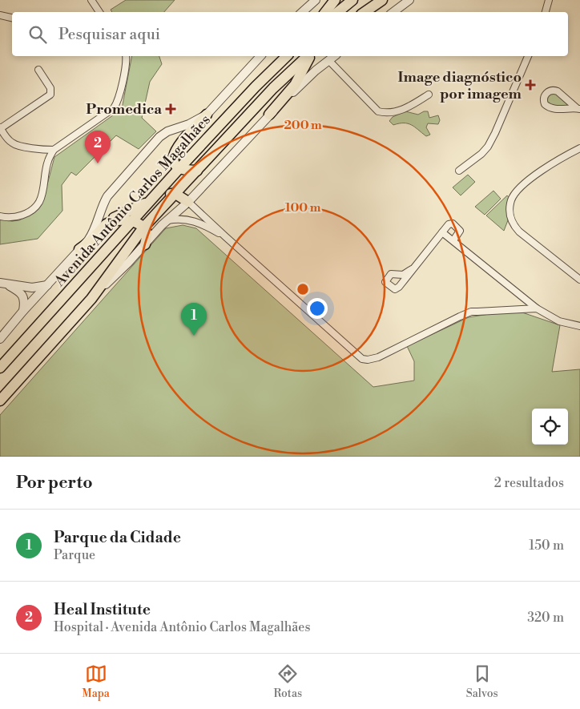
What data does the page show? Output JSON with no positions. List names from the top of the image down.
{
  "streets": {
    "main road": ["Avenida Antônio Carlos Magalhães"]
  },
  "places": {
    "health": ["Image diagnóstico por imagem", "Promedica"]
  },
  "page": {
    "search": "Pesquisar aqui",
    "pins": ["2", "1"],
    "heading": ["Por perto", "2 resultados"],
    "list": [
      {
        "mark": "1",
        "name": "Parque da Cidade",
        "note": "Parque",
        "value": "150 m"
      },
      {
        "mark": "2",
        "name": "Heal Institute",
        "note": "Hospital · Avenida Antônio Carlos Magalhães",
        "value": "320 m"
      }
    ],
    "nav": ["Mapa", "Rotas", "Salvos"]
  },
  "rings": ["200 m", "100 m"]
}
